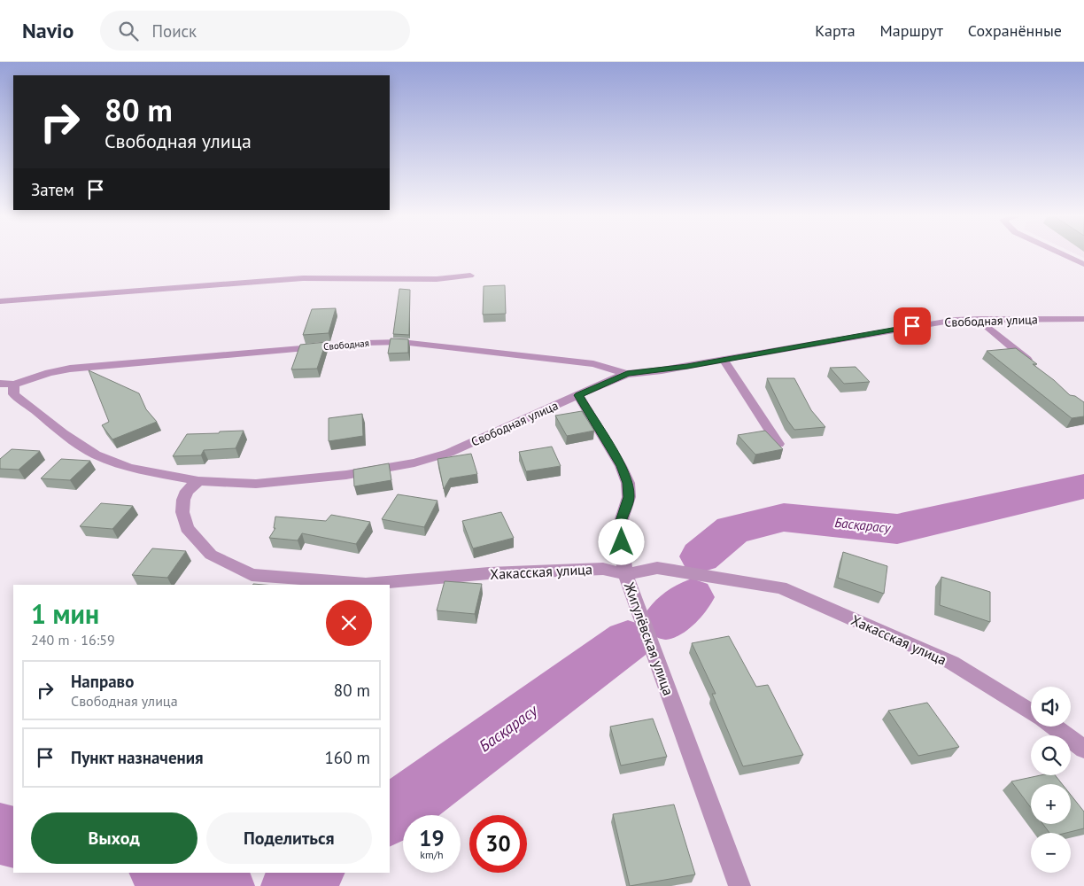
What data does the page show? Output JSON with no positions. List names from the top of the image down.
{
  "streets": {
    "street": [
      "Свободная улица",
      "Свободная",
      "Хакасская улица",
      "Жигулёвская улица"
    ]
  },
  "crossings": [
    ["Свободная улица", "Свободная"],
    ["Свободная улица", "Хакасская улица"],
    ["Свободная улица", "Жигулёвская улица"],
    ["Хакасская улица", "Жигулёвская улица"]
  ],
  "water": ["Басқарасу"],
  "page": {
    "header": "Navio",
    "search": "Поиск",
    "nav": ["Карта", "Маршрут", "Сохранённые"],
    "turn": ["80 m", "Свободная улица"],
    "then": "Затем",
    "heading": ["1 мин", "240 m · 16:59"],
    "list": [
      {
        "name": "Направо",
        "note": "Свободная улица",
        "value": "80 m"
      },
      {
        "name": "Пункт назначения",
        "value": "160 m"
      }
    ],
    "map_buttons": ["+", "−"],
    "buttons": ["Выход", "Поделиться"],
    "speed": "19 km/h",
    "limit": "30"
  }
}
